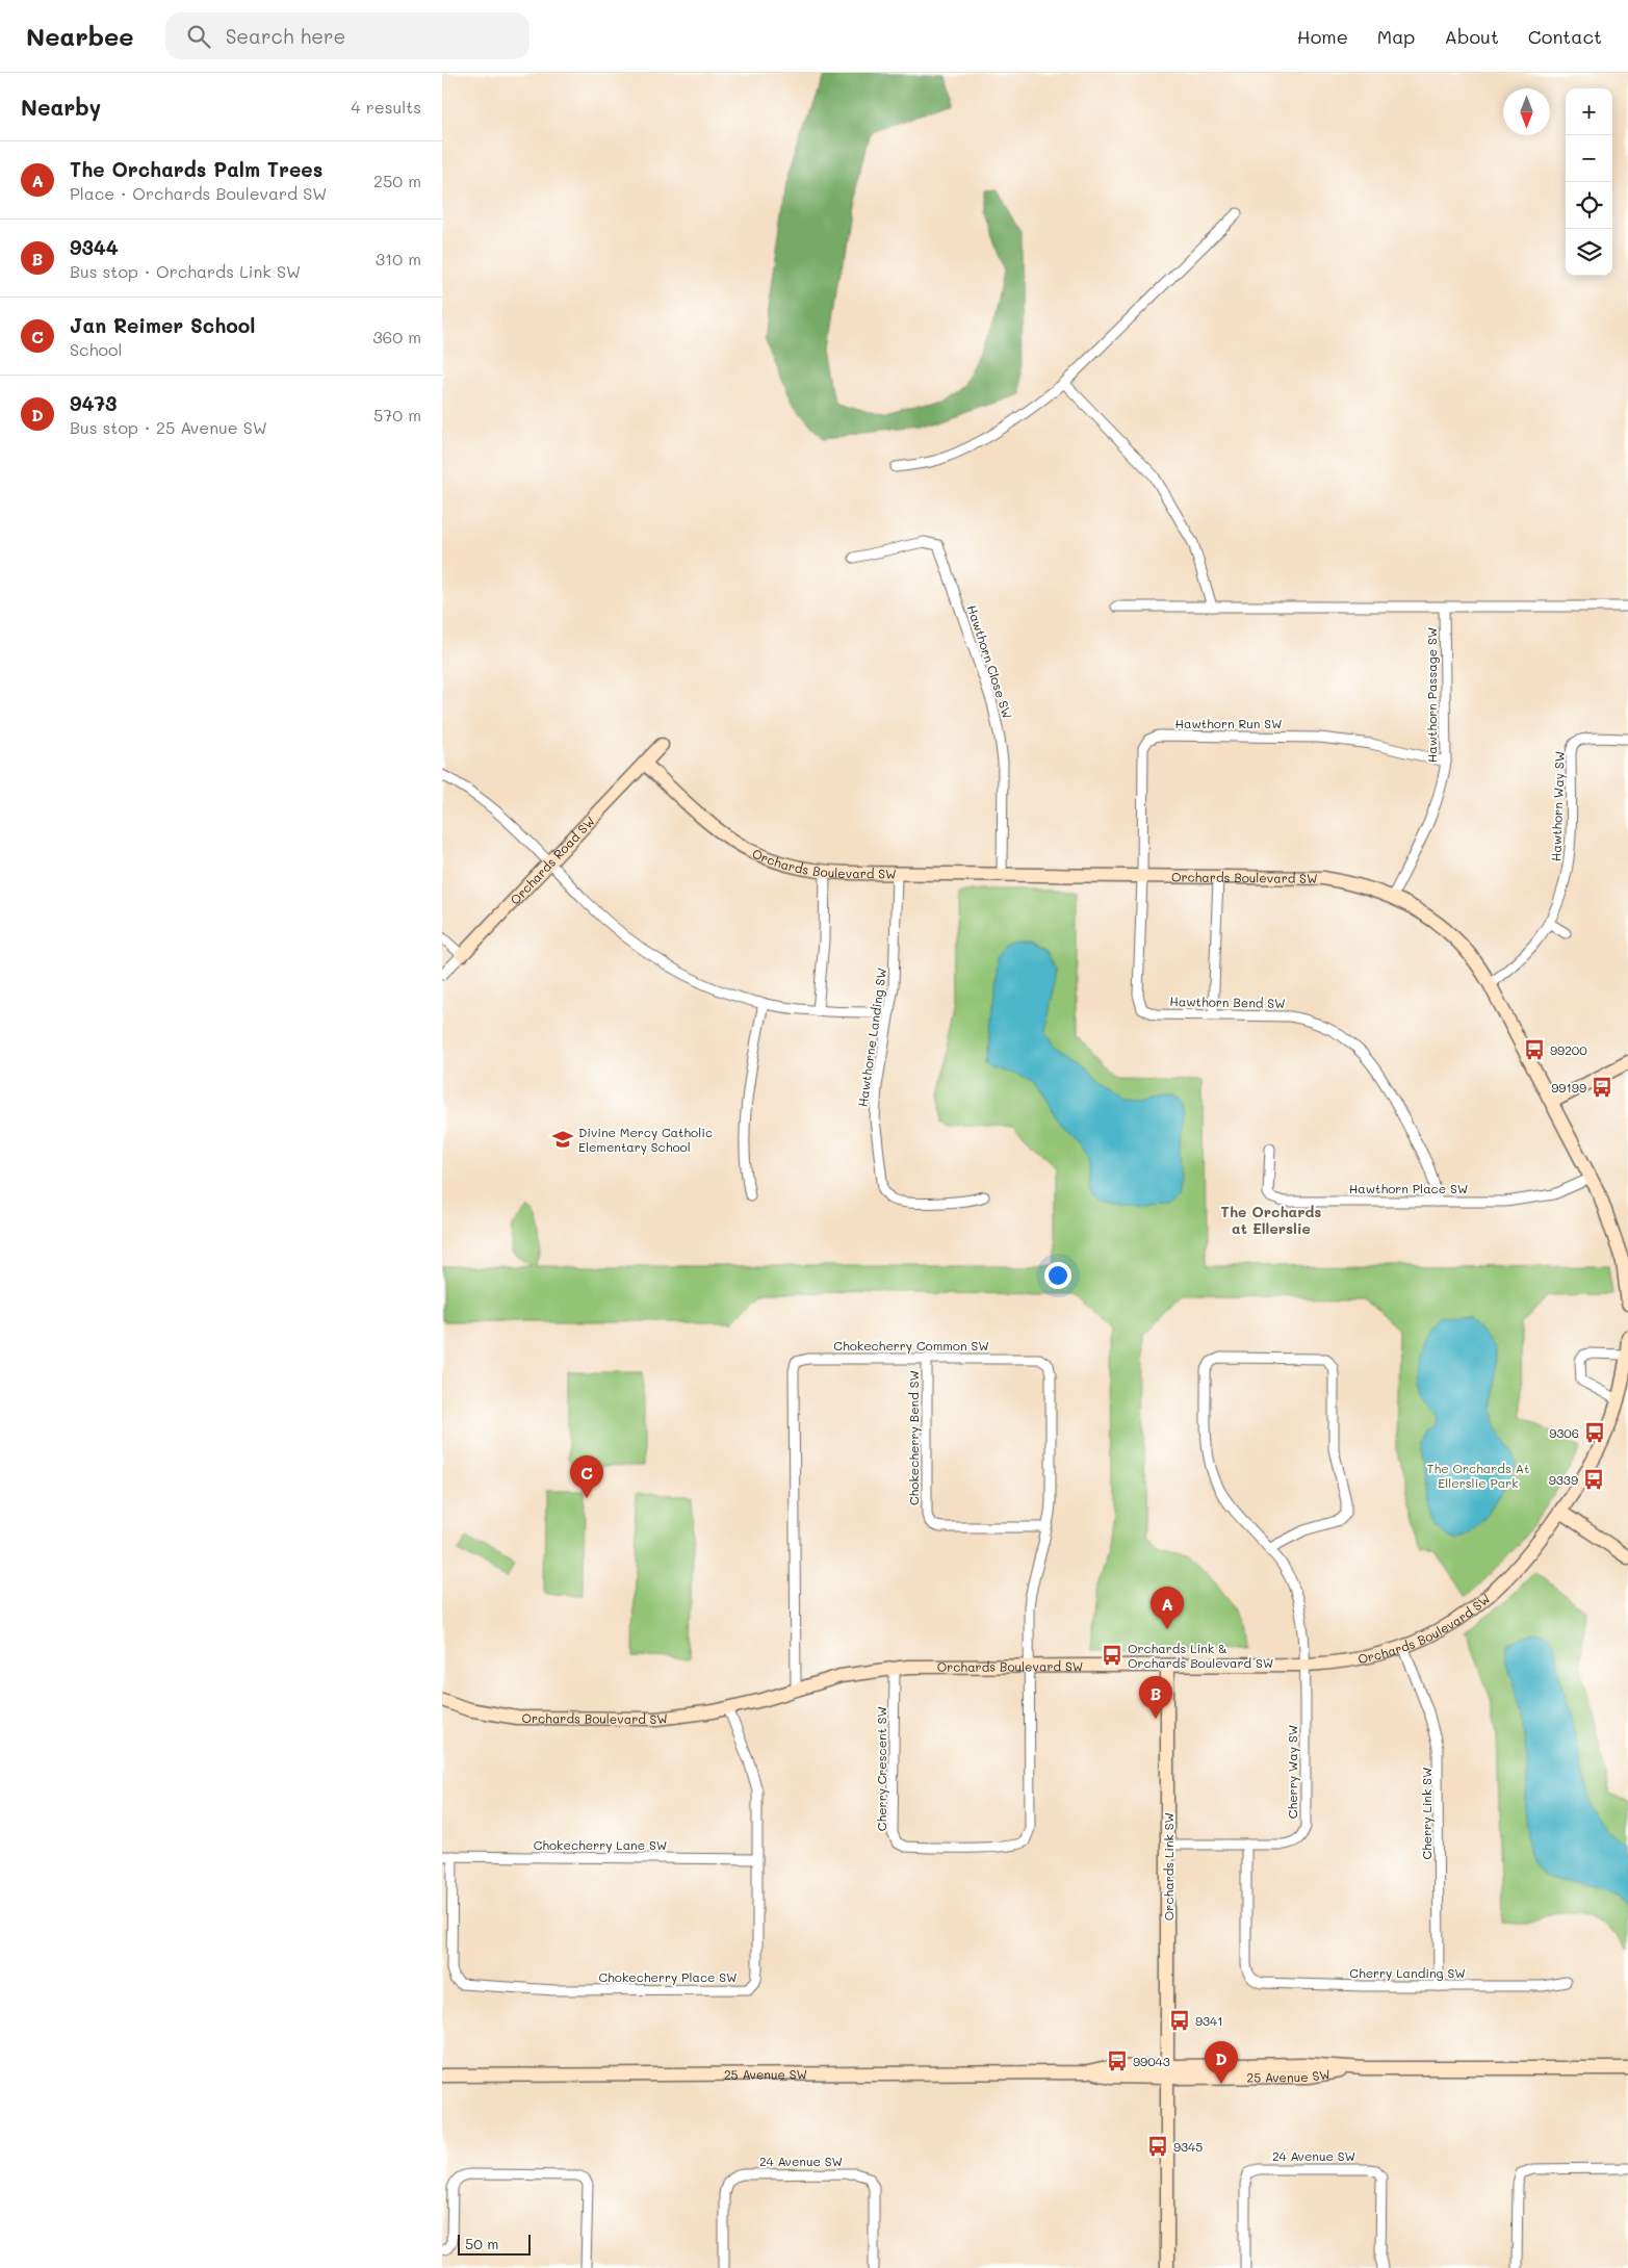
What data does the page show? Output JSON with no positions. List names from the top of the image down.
{
  "streets": {
    "street": [
      "Hawthorn Close SW",
      "Hawthorn Passage SW",
      "Hawthorn Run SW",
      "Hawthorn Way SW",
      "Orchards Road SW",
      "Orchards Boulevard SW",
      "Hawthorn Bend SW",
      "Hawthorne Landing SW",
      "Hawthorn Place SW",
      "Chokecherry Common SW",
      "Chokecherry Bend SW",
      "Cherry Crescent SW",
      "Cherry Way SW",
      "Cherry Link SW",
      "Chokecherry Lane SW",
      "Orchards Link SW",
      "Cherry Landing SW",
      "Chokecherry Place SW",
      "25 Avenue SW",
      "24 Avenue SW"
    ]
  },
  "crossings": [
    ["Hawthorn Close SW", "Orchards Boulevard SW"],
    ["Hawthorn Passage SW", "Hawthorn Run SW"],
    ["Hawthorn Passage SW", "Orchards Boulevard SW"],
    ["Hawthorn Run SW", "Orchards Boulevard SW"],
    ["Hawthorn Run SW", "Hawthorn Bend SW"],
    ["Hawthorn Way SW", "Orchards Boulevard SW"],
    ["Orchards Road SW", "Orchards Boulevard SW"],
    ["Orchards Boulevard SW", "Hawthorn Bend SW"],
    ["Orchards Boulevard SW", "Hawthorne Landing SW"],
    ["Orchards Boulevard SW", "Hawthorn Place SW"],
    ["Orchards Boulevard SW", "Chokecherry Common SW"],
    ["Orchards Boulevard SW", "Cherry Crescent SW"],
    ["Orchards Boulevard SW", "Cherry Way SW"],
    ["Orchards Boulevard SW", "Cherry Link SW"],
    ["Orchards Boulevard SW", "Orchards Link SW"],
    ["Orchards Boulevard SW", "Chokecherry Place SW"],
    ["Hawthorn Bend SW", "Hawthorn Place SW"],
    ["Chokecherry Common SW", "Chokecherry Bend SW"],
    ["Chokecherry Common SW", "Cherry Crescent SW"],
    ["Cherry Way SW", "Orchards Link SW"],
    ["Cherry Way SW", "Cherry Landing SW"],
    ["Cherry Link SW", "Cherry Landing SW"],
    ["Chokecherry Lane SW", "Chokecherry Place SW"],
    ["Orchards Link SW", "25 Avenue SW"]
  ],
  "districts": ["The Orchards at Ellerslie"],
  "parks": ["The Orchards At Ellerslie Park"],
  "places": {
    "bus stop": [
      "99200",
      "99199",
      "9306",
      "9339",
      "Orchards Link & Orchards Boulevard SW",
      "9341",
      "99043",
      "9345"
    ],
    "school or university": ["Divine Mercy Catholic Elementary School"]
  },
  "scale_bar": "50 m",
  "north": "bottom",
  "page": {
    "header": "Nearbee",
    "search": "Search here",
    "nav": [
      "Home",
      "Map",
      "About",
      "Contact"
    ],
    "heading": ["Nearby", "4 results"],
    "map_buttons": ["+", "−"],
    "list": [
      {
        "mark": "A",
        "name": "The Orchards Palm Trees",
        "note": "Place · Orchards Boulevard SW",
        "value": "250 m"
      },
      {
        "mark": "B",
        "name": "9344",
        "note": "Bus stop · Orchards Link SW",
        "value": "310 m"
      },
      {
        "mark": "C",
        "name": "Jan Reimer School",
        "note": "School",
        "value": "360 m"
      },
      {
        "mark": "D",
        "name": "9473",
        "note": "Bus stop · 25 Avenue SW",
        "value": "570 m"
      }
    ],
    "pins": [
      "C",
      "A",
      "B",
      "D"
    ],
    "scale": "50 m"
  }
}
